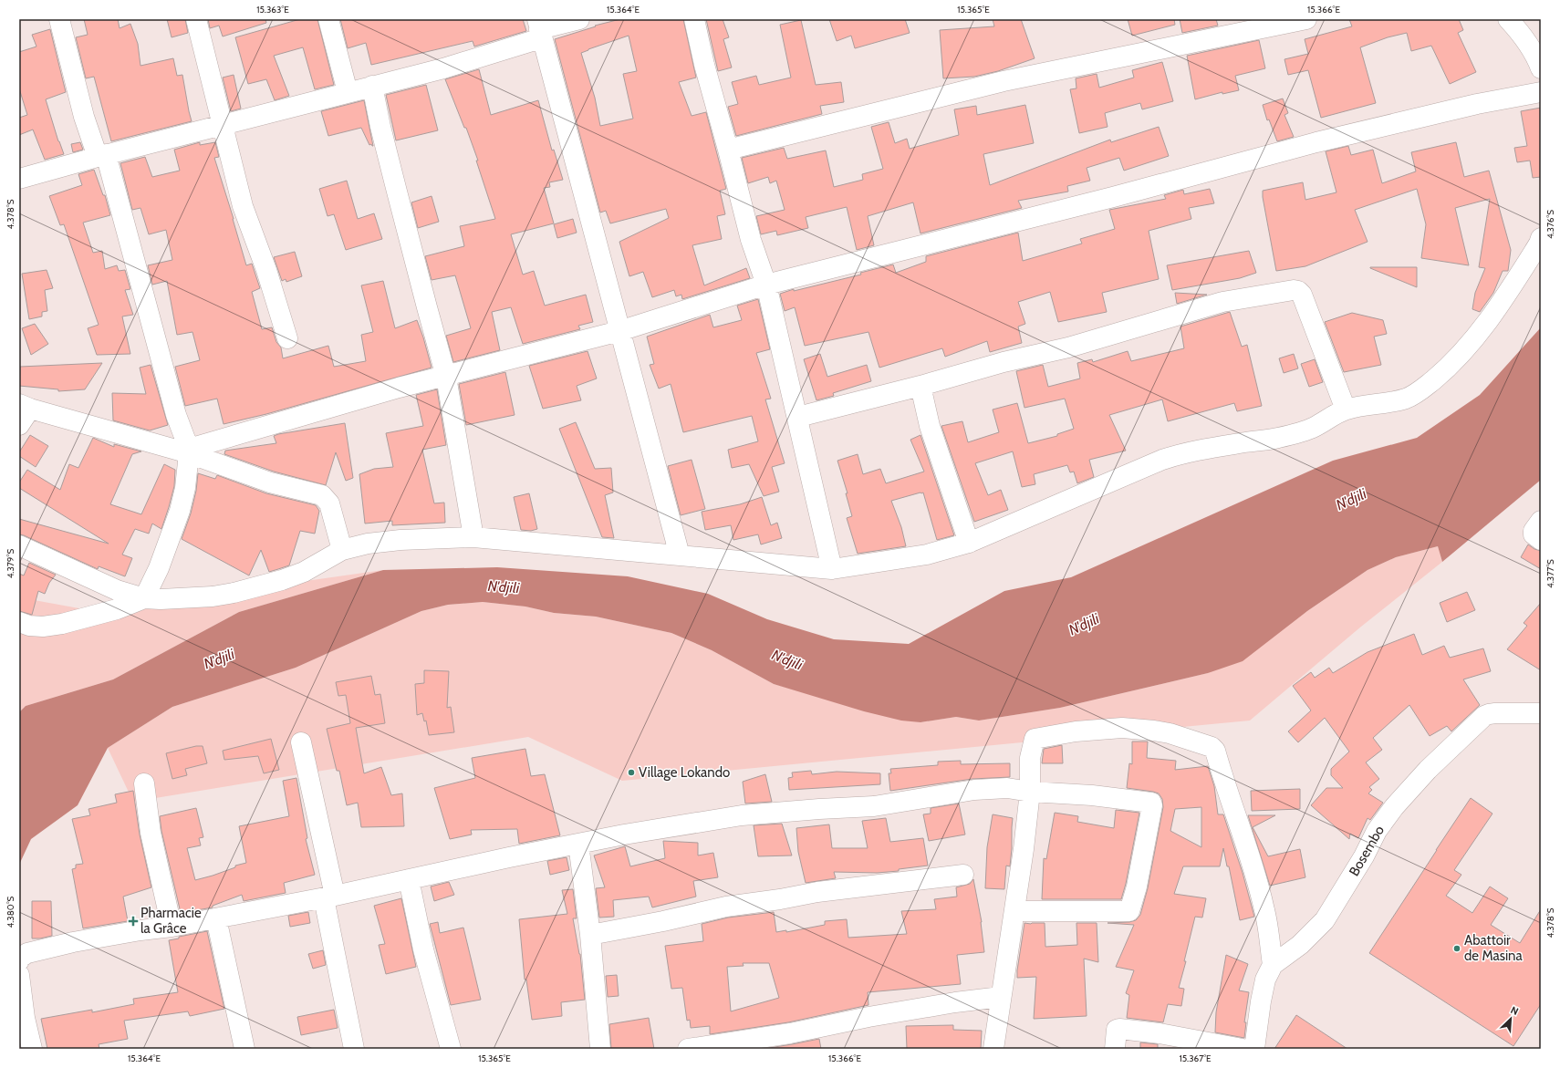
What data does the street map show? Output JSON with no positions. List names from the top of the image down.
{
  "streets": {
    "street": ["Bosembo"]
  },
  "water": ["N'djili"],
  "places": {
    "other": ["Village Lokando", "Abattoir de Masina"],
    "health": ["Pharmacie la Grâce"]
  },
  "north": "top right",
  "coordinates": [
    "15.363°E",
    "15.364°E",
    "15.365°E",
    "15.366°E",
    "4.378°S",
    "4.376°S",
    "4.379°S",
    "4.377°S",
    "4.380°S",
    "15.367°E"
  ]
}
